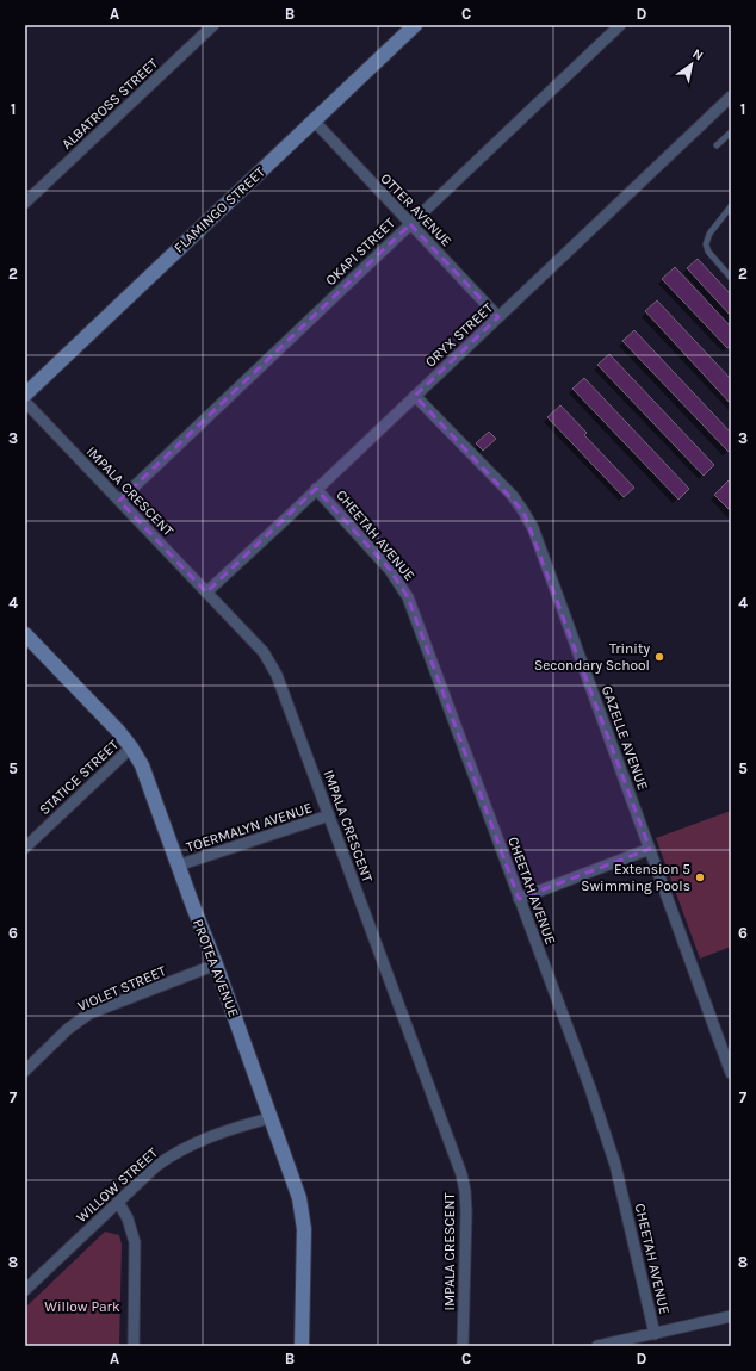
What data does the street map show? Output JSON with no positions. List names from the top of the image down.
{
  "streets": {
    "street": [
      "ALBATROSS STREET",
      "FLAMINGO STREET",
      "OTTER AVENUE",
      "OKAPI STREET",
      "ORYX STREET",
      "IMPALA CRESCENT",
      "CHEETAH AVENUE",
      "GAZELLE AVENUE",
      "STATICE STREET",
      "TOERMALYN AVENUE",
      "PROTEA AVENUE",
      "VIOLET STREET",
      "WILLOW STREET"
    ]
  },
  "crossings": [
    ["FLAMINGO STREET", "OTTER AVENUE"],
    ["OTTER AVENUE", "OKAPI STREET"],
    ["OTTER AVENUE", "ORYX STREET"],
    ["OKAPI STREET", "IMPALA CRESCENT"],
    ["ORYX STREET", "IMPALA CRESCENT"],
    ["ORYX STREET", "CHEETAH AVENUE"],
    ["ORYX STREET", "GAZELLE AVENUE"],
    ["IMPALA CRESCENT", "TOERMALYN AVENUE"],
    ["STATICE STREET", "PROTEA AVENUE"],
    ["TOERMALYN AVENUE", "PROTEA AVENUE"],
    ["PROTEA AVENUE", "VIOLET STREET"],
    ["PROTEA AVENUE", "WILLOW STREET"]
  ],
  "parks": ["Willow Park"],
  "places": ["Trinity Secondary School", "Extension 5 Swimming Pools"],
  "north": "top right",
  "grid": {
    "columns": [
      "A",
      "B",
      "C",
      "D"
    ],
    "rows": [
      "1",
      "2",
      "3",
      "4",
      "5",
      "6",
      "7",
      "8"
    ]
  }
}
